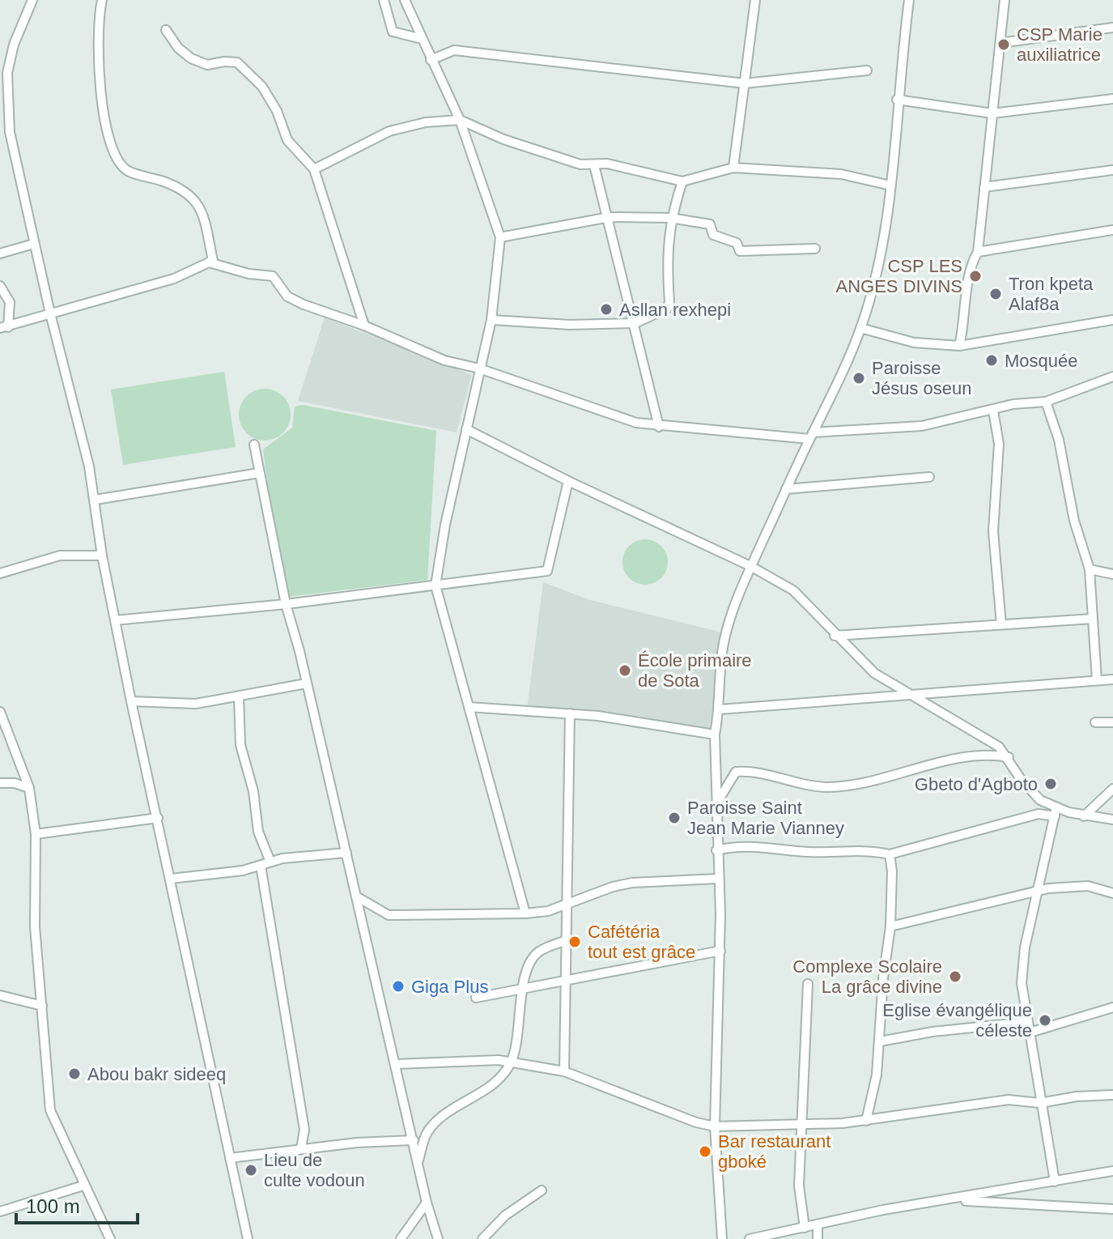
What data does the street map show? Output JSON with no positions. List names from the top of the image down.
{
  "places": [
    "CSP Marie auxiliatrice",
    "CSP LES ANGES DIVINS",
    "Tron kpeta Alaf8a",
    "Asllan rexhepi",
    "Mosquée",
    "Paroisse Jésus oseun",
    "École primaire de Sota",
    "Gbeto d'Agboto",
    "Paroisse Saint Jean Marie Vianney",
    "Cafétéria tout est grâce",
    "Complexe Scolaire La grâce divine",
    "Giga Plus",
    "Eglise évangélique céleste",
    "Abou bakr sideeq",
    "Bar restaurant gboké",
    "Lieu de culte vodoun"
  ],
  "scale_bar": "100 m"
}
